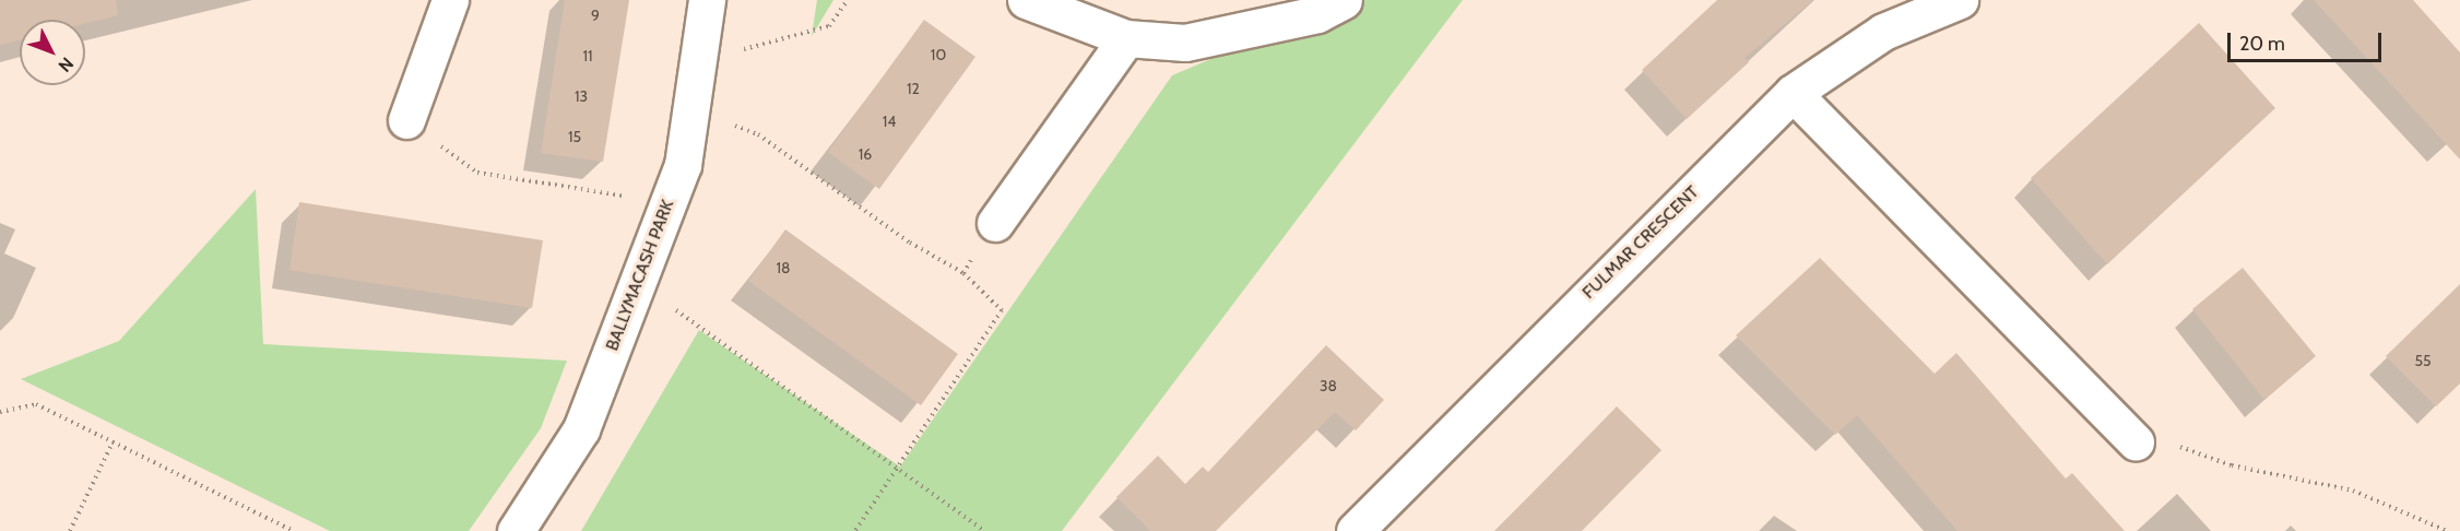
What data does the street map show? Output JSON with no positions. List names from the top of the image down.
{
  "streets": {
    "street": ["FULMAR CRESCENT", "BALLYMACASH PARK"]
  },
  "house_numbers": [
    "9",
    "10",
    "11",
    "12",
    "13",
    "14",
    "15",
    "16",
    "18",
    "55",
    "38"
  ],
  "scale_bar": "20 m",
  "north": "bottom right"
}
